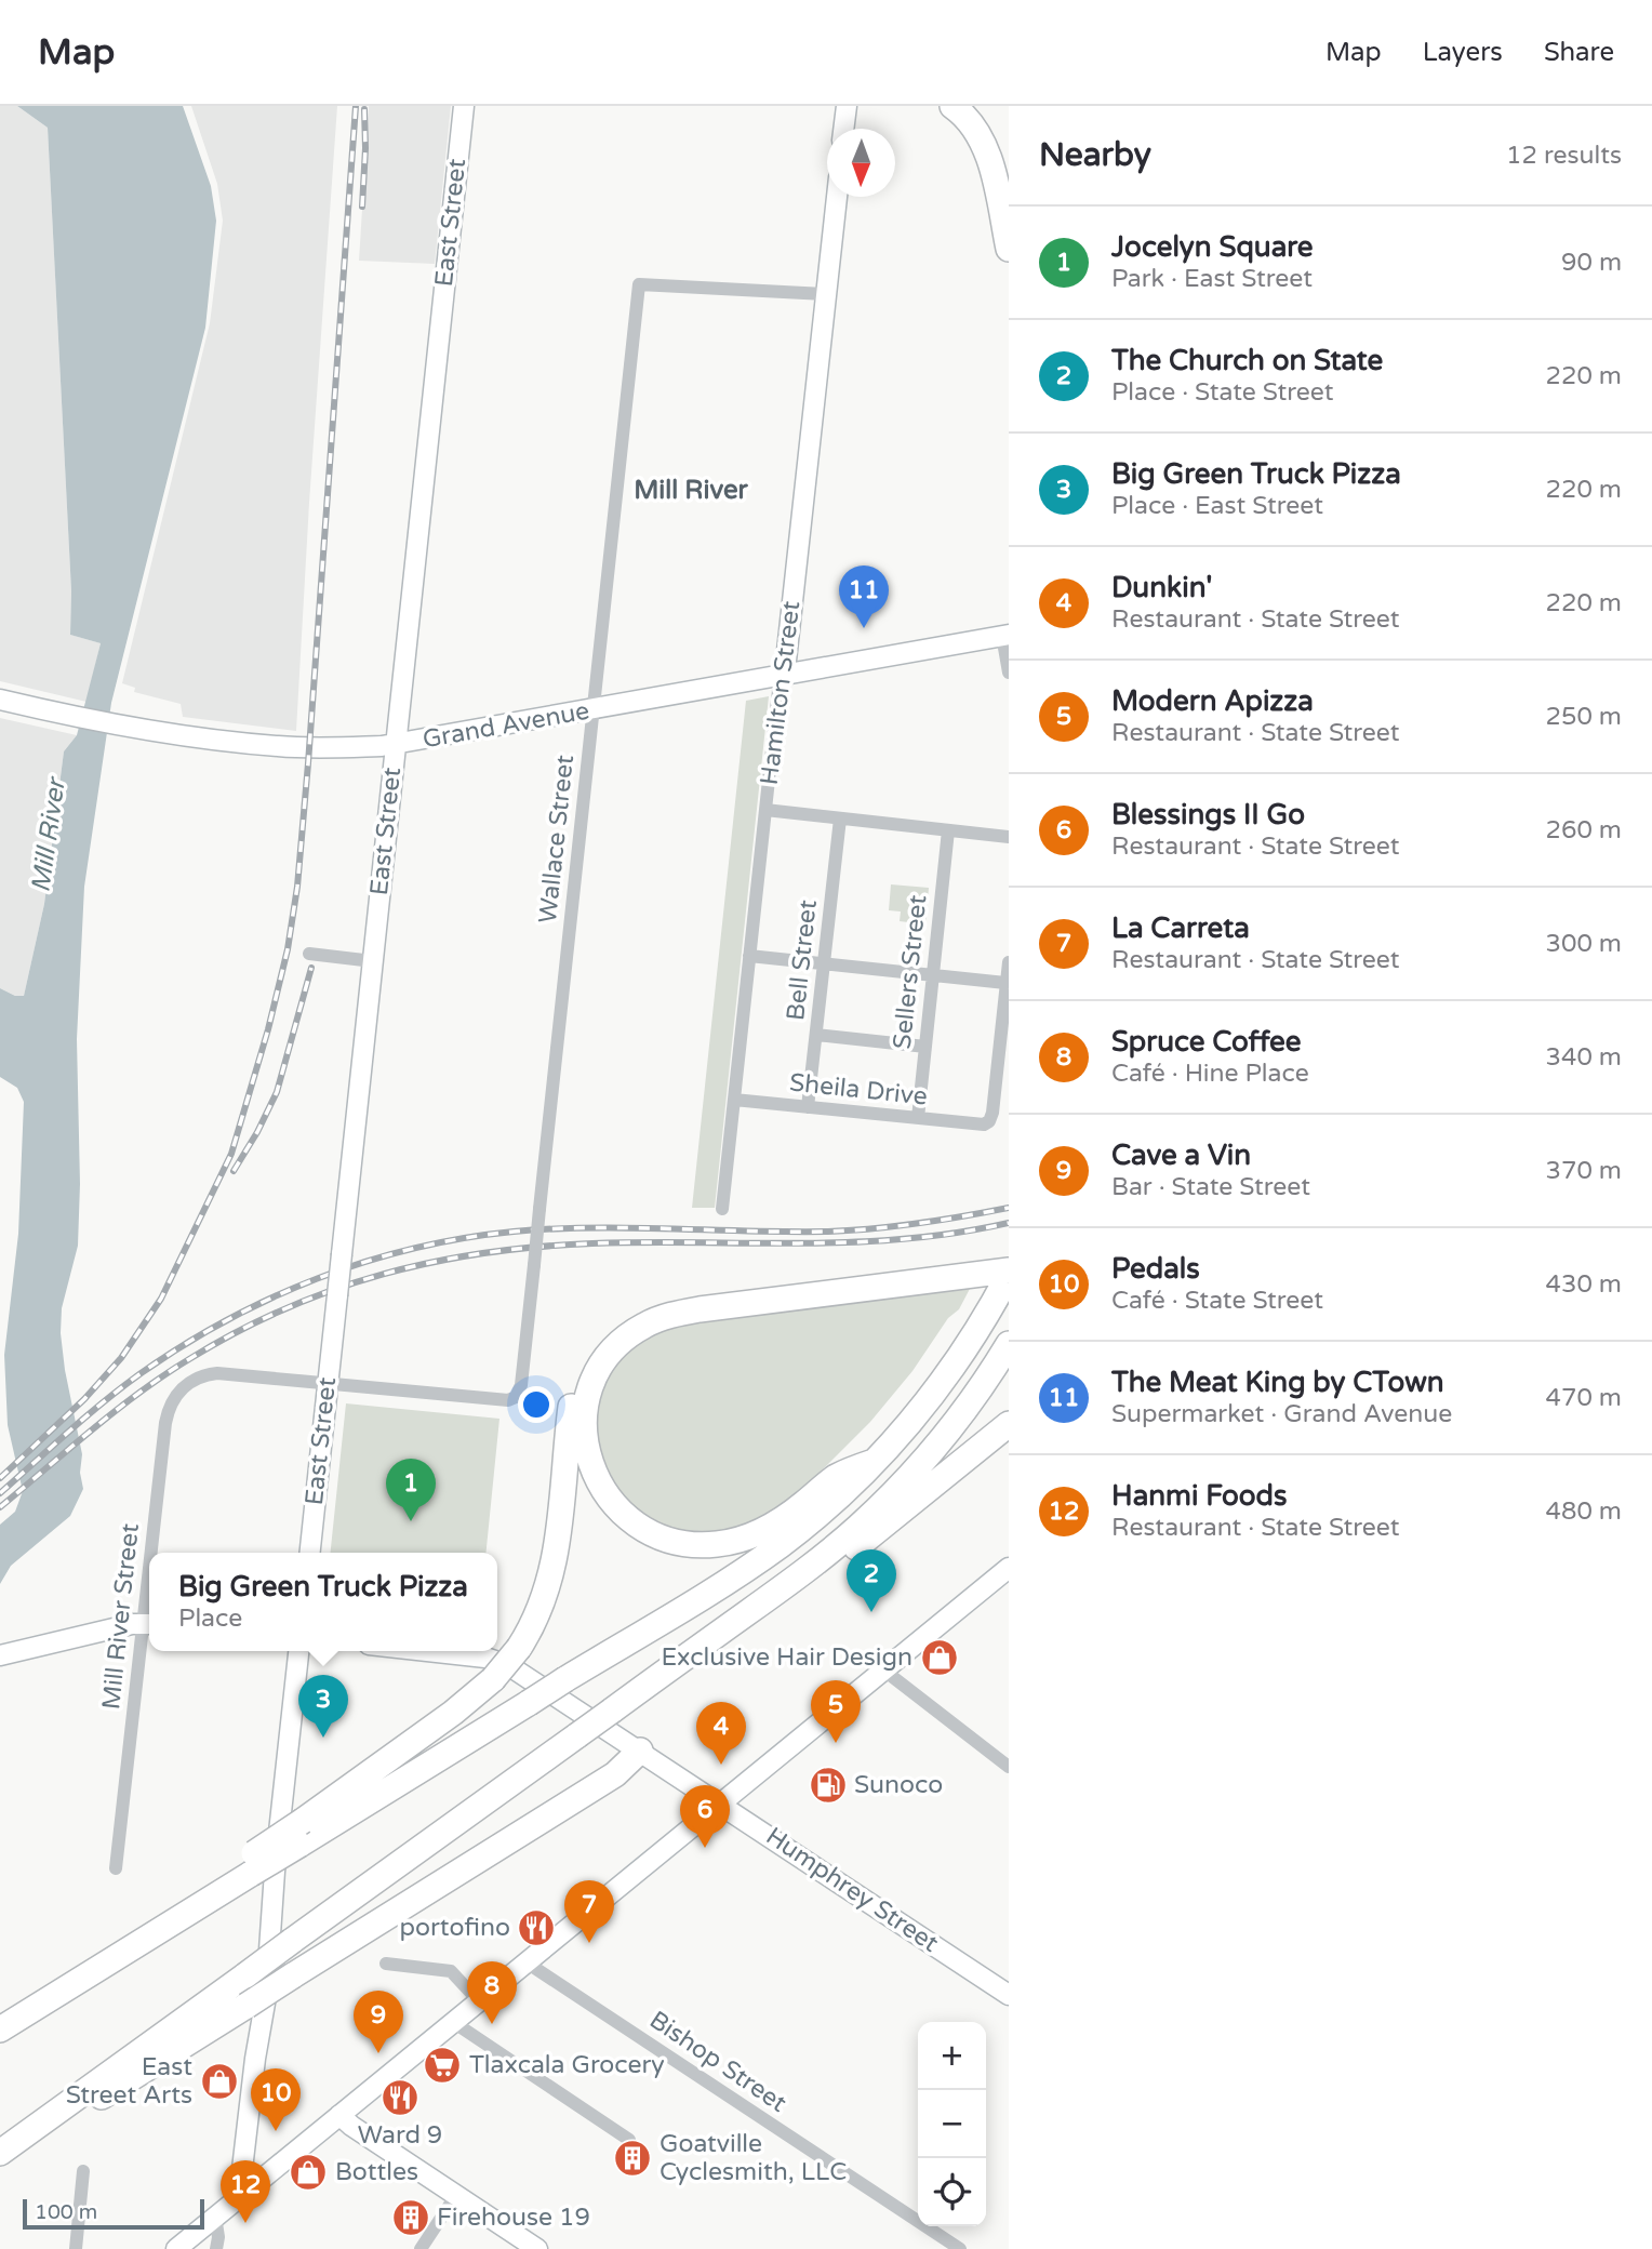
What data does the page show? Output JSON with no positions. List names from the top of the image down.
{
  "streets": {
    "main road": [
      "East Street",
      "Hamilton Street",
      "Grand Avenue",
      "Humphrey Street"
    ],
    "street": [
      "Wallace Street",
      "Bell Street",
      "Sellers Street",
      "Sheila Drive",
      "Mill River Street",
      "Bishop Street"
    ]
  },
  "crossings": [
    ["East Street", "Grand Avenue"],
    ["East Street", "Wallace Street"],
    ["East Street", "Mill River Street"],
    ["Hamilton Street", "Grand Avenue"],
    ["Hamilton Street", "Wallace Street"],
    ["Hamilton Street", "Sheila Drive"],
    ["Grand Avenue", "Wallace Street"],
    ["Wallace Street", "Mill River Street"],
    ["Bell Street", "Sheila Drive"],
    ["Sellers Street", "Sheila Drive"]
  ],
  "districts": ["Mill River"],
  "water": ["Mill River"],
  "places": {
    "shop": ["Exclusive Hair Design", "East Street Arts", "Bottles"],
    "fuel station": ["Sunoco"],
    "restaurant": ["portofino", "Ward 9"],
    "supermarket": ["Tlaxcala Grocery"],
    "building": ["Goatville Cyclesmith, LLC", "Firehouse 19"]
  },
  "scale_bar": "100 m",
  "north": "bottom",
  "page": {
    "header": "Map",
    "nav": ["Map", "Layers", "Share"],
    "heading": ["Nearby", "12 results"],
    "list": [
      {
        "mark": "1",
        "name": "Jocelyn Square",
        "note": "Park · East Street",
        "value": "90 m"
      },
      {
        "mark": "2",
        "name": "The Church on State",
        "note": "Place · State Street",
        "value": "220 m"
      },
      {
        "mark": "3",
        "name": "Big Green Truck Pizza",
        "note": "Place · East Street",
        "value": "220 m"
      },
      {
        "mark": "4",
        "name": "Dunkin'",
        "note": "Restaurant · State Street",
        "value": "220 m"
      },
      {
        "mark": "5",
        "name": "Modern Apizza",
        "note": "Restaurant · State Street",
        "value": "250 m"
      },
      {
        "mark": "6",
        "name": "Blessings II Go",
        "note": "Restaurant · State Street",
        "value": "260 m"
      },
      {
        "mark": "7",
        "name": "La Carreta",
        "note": "Restaurant · State Street",
        "value": "300 m"
      },
      {
        "mark": "8",
        "name": "Spruce Coffee",
        "note": "Café · Hine Place",
        "value": "340 m"
      },
      {
        "mark": "9",
        "name": "Cave a Vin",
        "note": "Bar · State Street",
        "value": "370 m"
      },
      {
        "mark": "10",
        "name": "Pedals",
        "note": "Café · State Street",
        "value": "430 m"
      },
      {
        "mark": "11",
        "name": "The Meat King by CTown",
        "note": "Supermarket · Grand Avenue",
        "value": "470 m"
      },
      {
        "mark": "12",
        "name": "Hanmi Foods",
        "note": "Restaurant · State Street",
        "value": "480 m"
      }
    ],
    "pins": [
      "11",
      "1",
      "2",
      "3",
      "5",
      "4",
      "6",
      "7",
      "8",
      "9",
      "10",
      "12"
    ],
    "popup": ["Big Green Truck Pizza", "Place"],
    "map_buttons": ["+", "−"],
    "scale": "100 m"
  }
}
